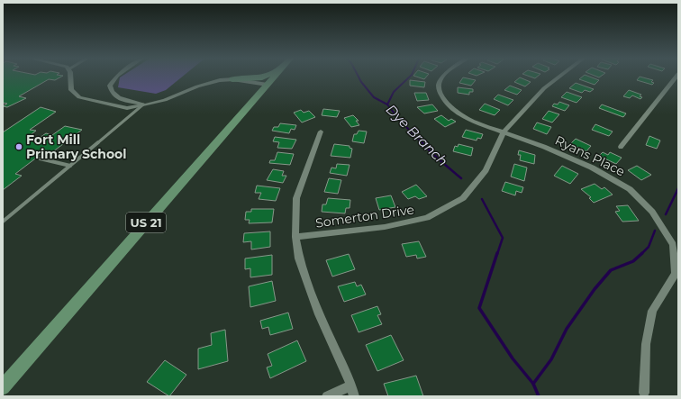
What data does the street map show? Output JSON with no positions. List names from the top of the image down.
{
  "streets": {
    "main road": ["US 21"],
    "street": ["Ryans Place", "Somerton Drive"]
  },
  "crossings": [
    ["Ryans Place", "Somerton Drive"]
  ],
  "water": ["Dye Branch"],
  "places": ["Fort Mill Primary School"]
}
